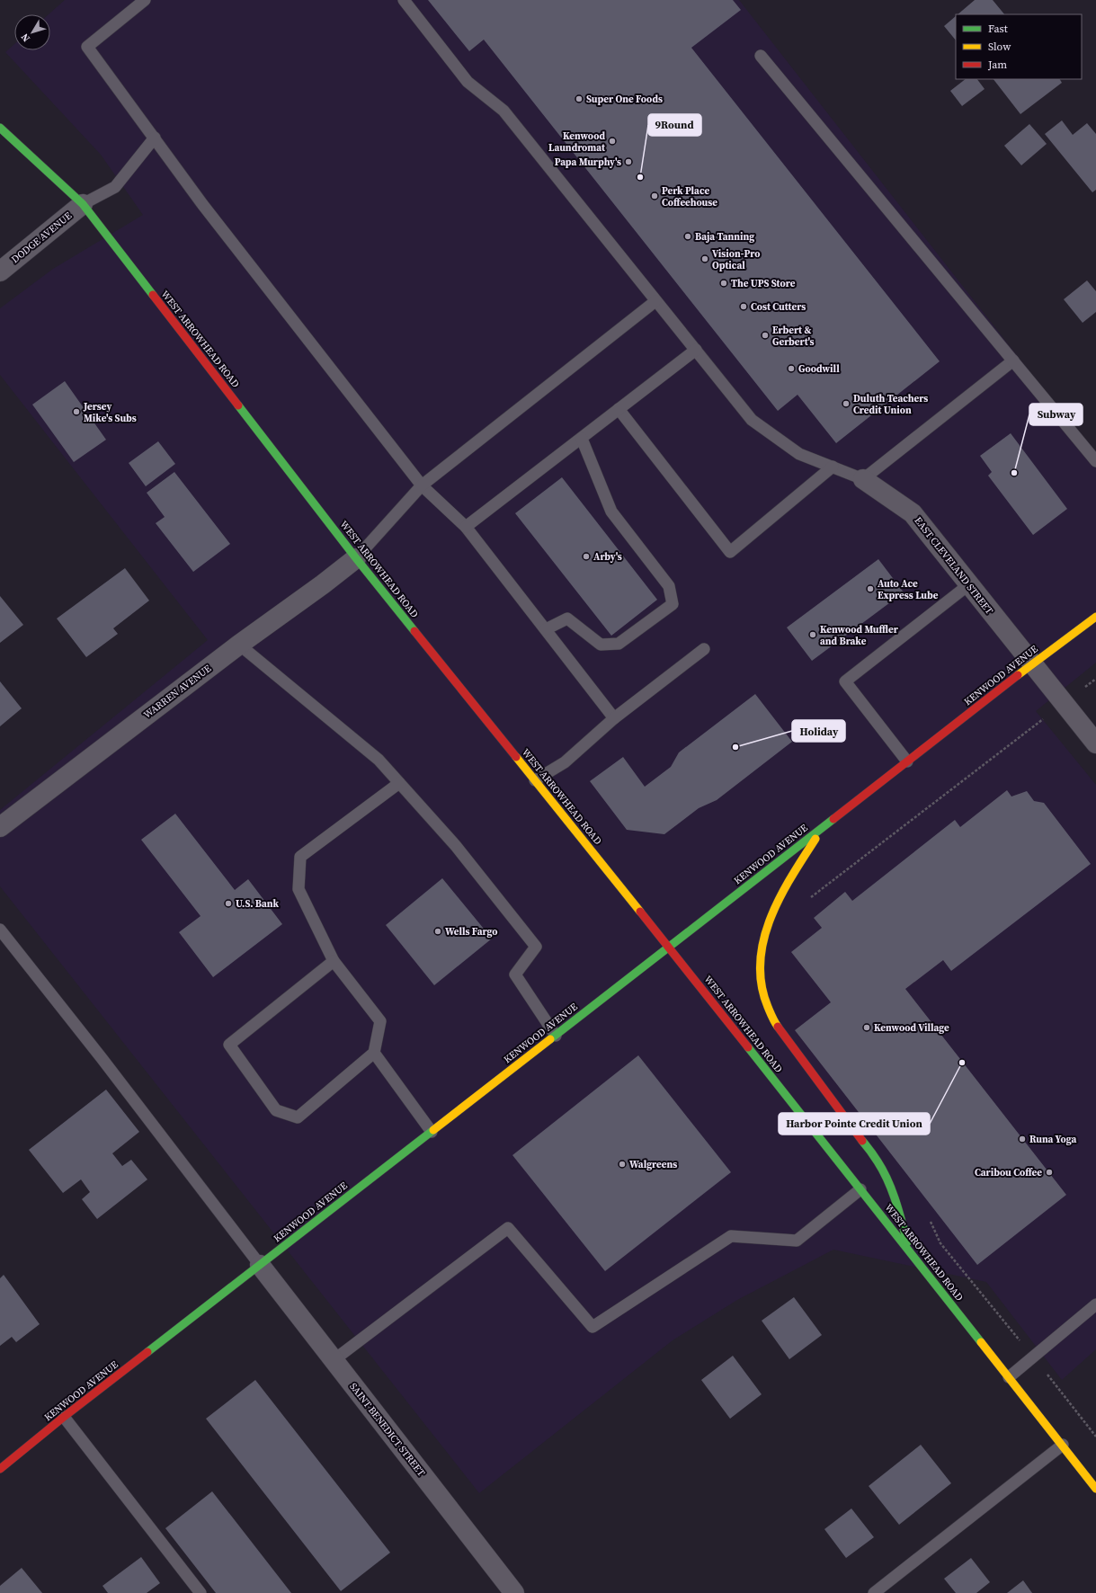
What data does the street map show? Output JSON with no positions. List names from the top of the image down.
{
  "streets": {
    "street": [
      "DODGE AVENUE",
      "WEST ARROWHEAD ROAD",
      "EAST CLEVELAND STREET",
      "KENWOOD AVENUE",
      "WARREN AVENUE",
      "SAINT BENEDICT STREET"
    ]
  },
  "crossings": [
    ["DODGE AVENUE", "WEST ARROWHEAD ROAD"],
    ["WEST ARROWHEAD ROAD", "KENWOOD AVENUE"],
    ["WEST ARROWHEAD ROAD", "WARREN AVENUE"],
    ["EAST CLEVELAND STREET", "KENWOOD AVENUE"],
    ["KENWOOD AVENUE", "SAINT BENEDICT STREET"]
  ],
  "places": [
    "Super One Foods",
    "Kenwood Laundromat",
    "Papa Murphy's",
    "9Round",
    "Perk Place Coffeehouse",
    "Baja Tanning",
    "Vision-Pro Optical",
    "The UPS Store",
    "Cost Cutters",
    "Erbert & Gerbert's",
    "Goodwill",
    "Duluth Teachers Credit Union",
    "Jersey Mike's Subs",
    "Subway",
    "Arby's",
    "Auto Ace Express Lube",
    "Kenwood Muffler and Brake",
    "Holiday",
    "U.S. Bank",
    "Wells Fargo",
    "Kenwood Village",
    "Harbor Pointe Credit Union",
    "Runa Yoga",
    "Walgreens",
    "Caribou Coffee"
  ],
  "legend": ["Fast", "Slow", "Jam"],
  "north": "bottom left"
}
